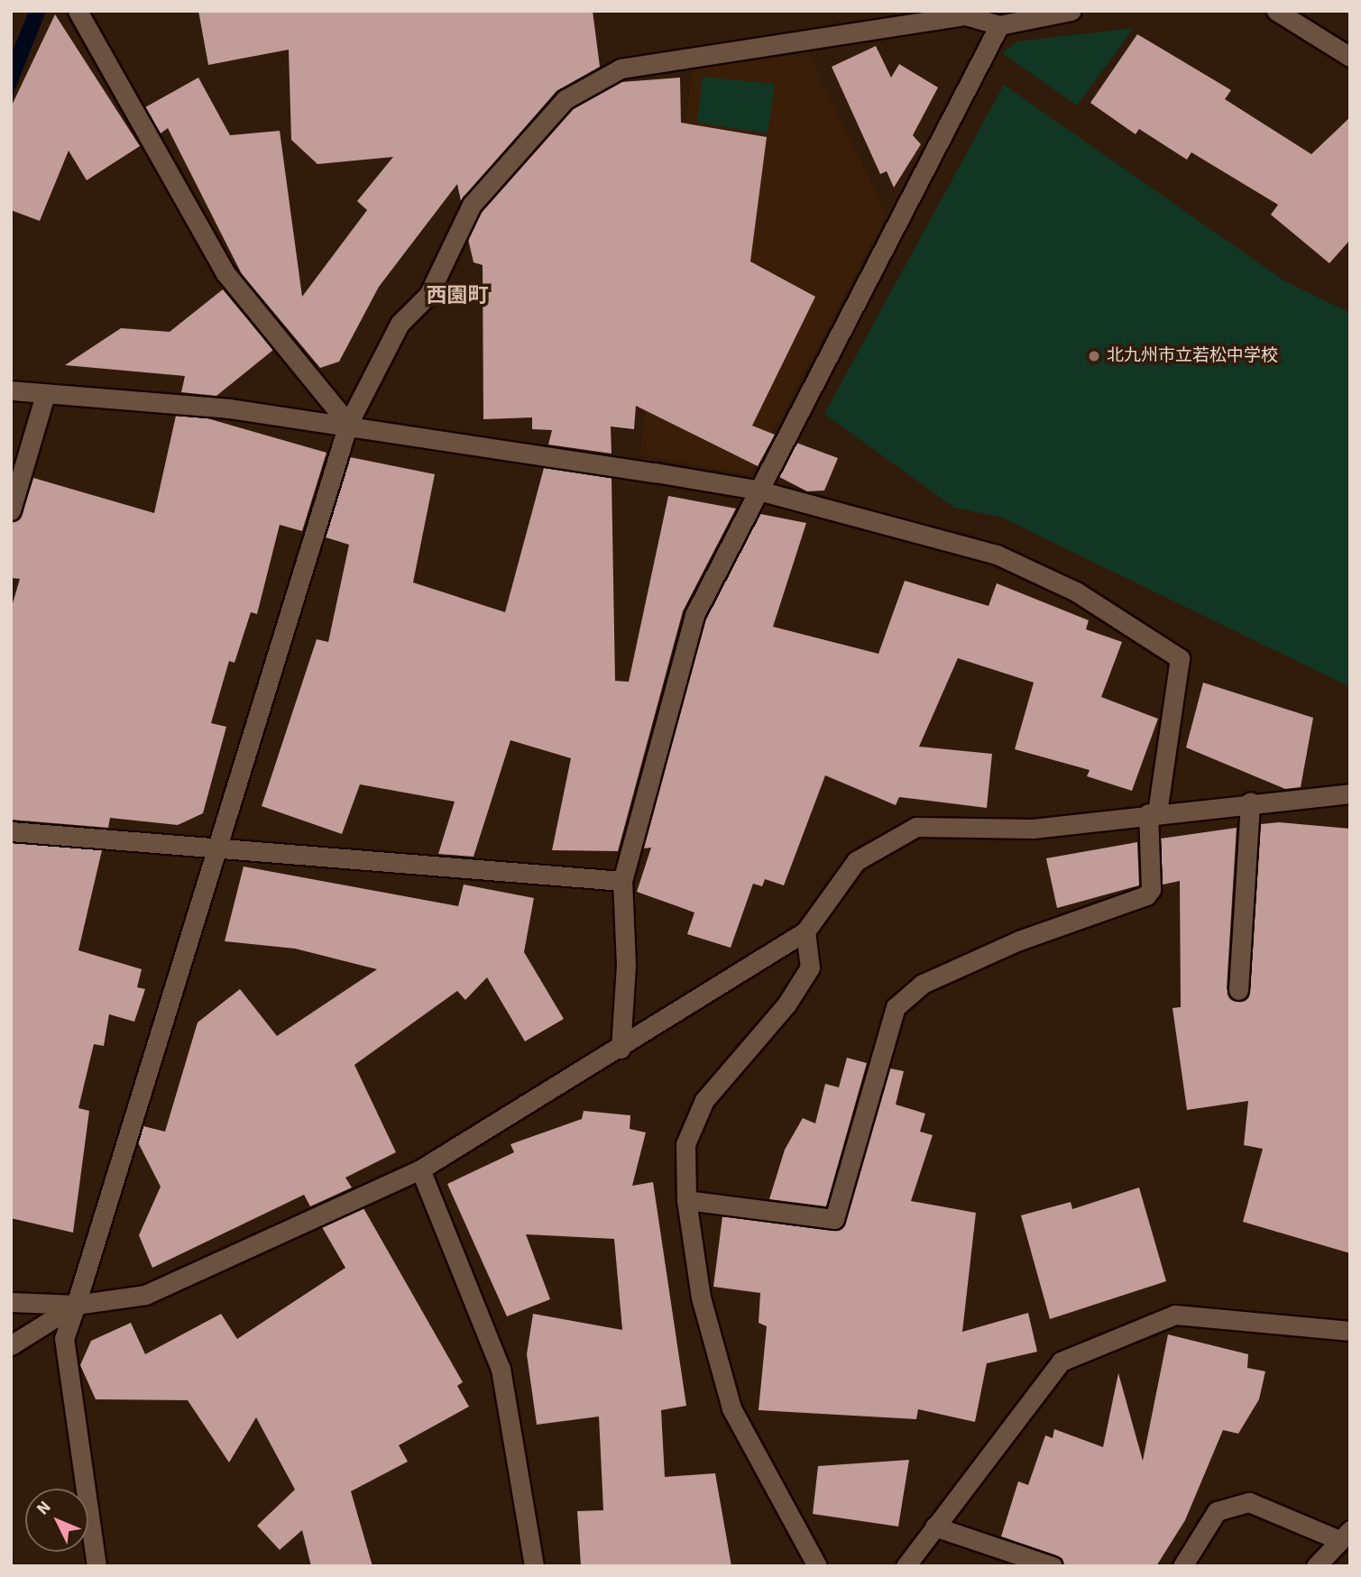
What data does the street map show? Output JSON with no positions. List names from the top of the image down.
{
  "districts": ["西園町"],
  "places": ["北九州市立若松中学校"],
  "north": "top left"
}
